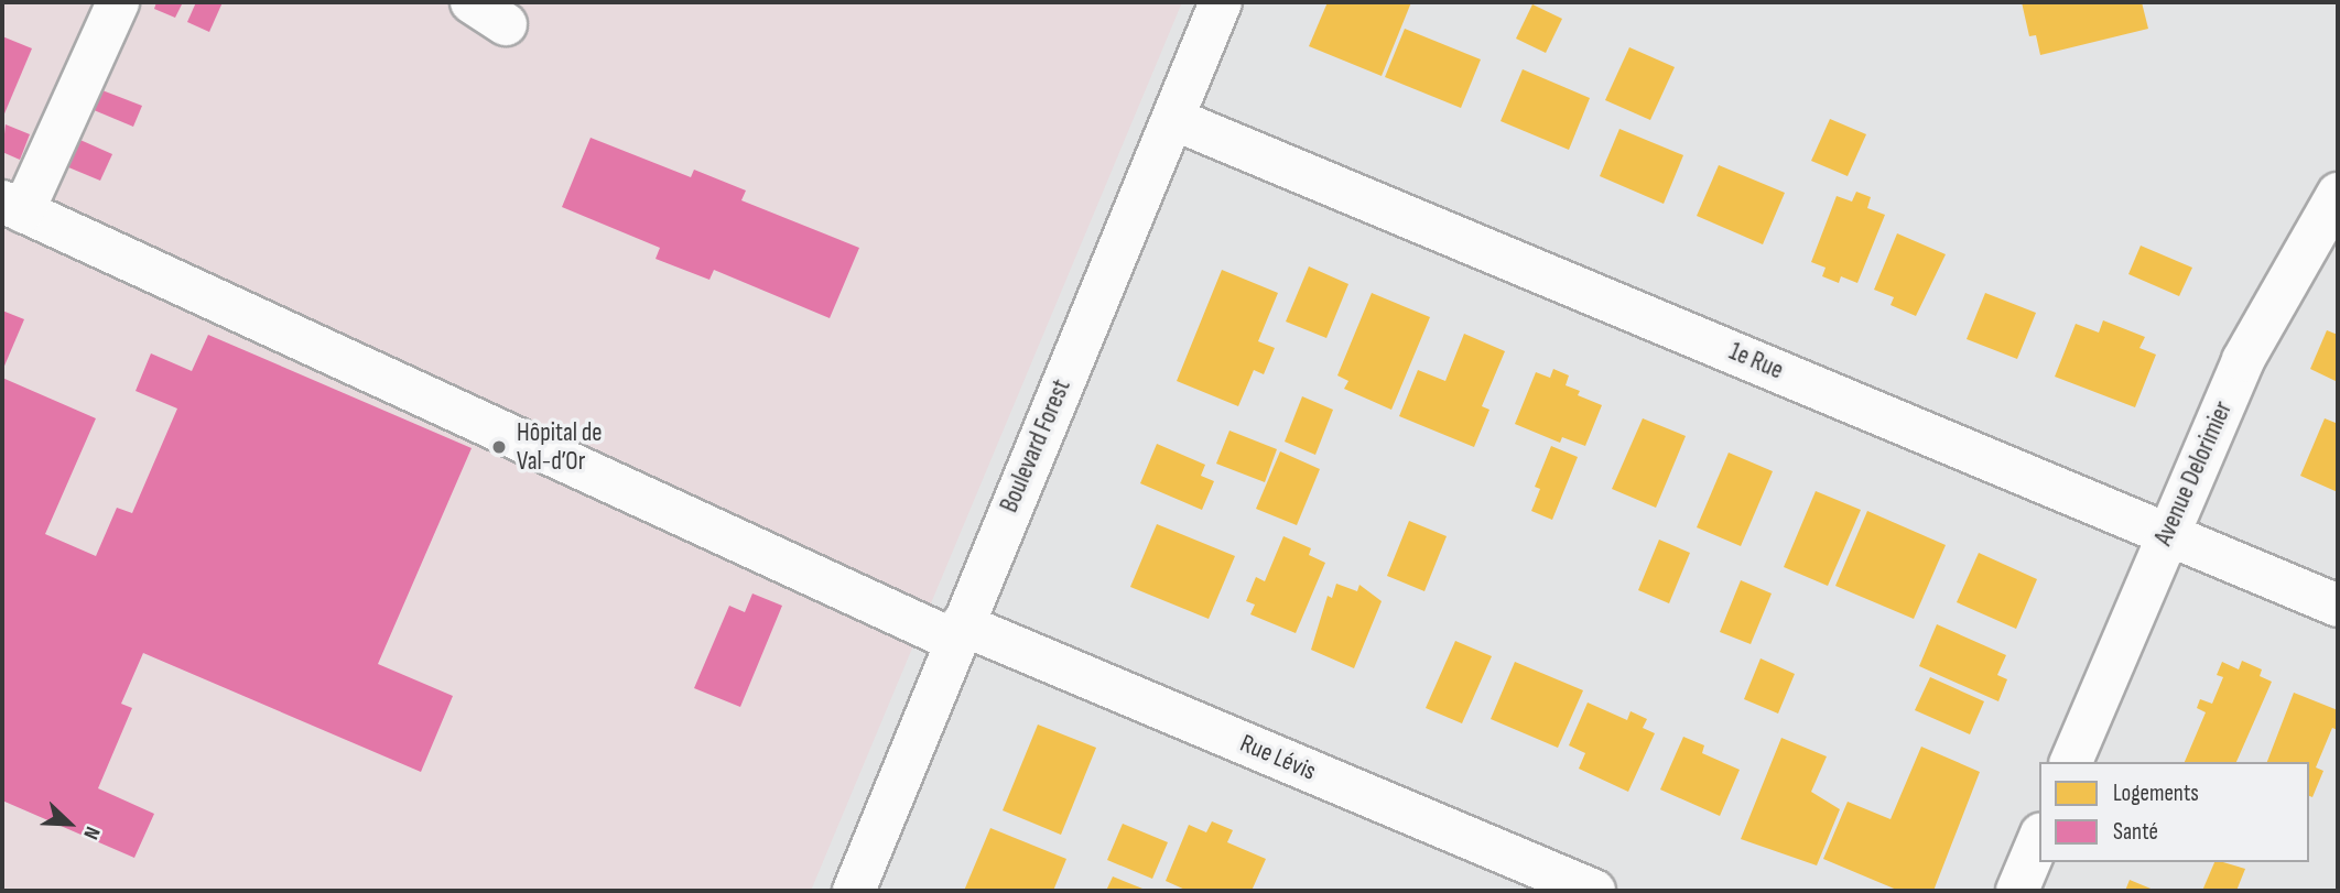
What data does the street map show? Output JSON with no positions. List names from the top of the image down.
{
  "streets": {
    "street": [
      "1e Rue",
      "Boulevard Forest",
      "Avenue Delorimier",
      "Rue Lévis"
    ]
  },
  "crossings": [
    ["1e Rue", "Boulevard Forest"],
    ["1e Rue", "Avenue Delorimier"],
    ["Boulevard Forest", "Rue Lévis"]
  ],
  "places": ["Hôpital de Val-d’Or"],
  "legend": ["Logements", "Santé"],
  "north": "bottom right"
}
